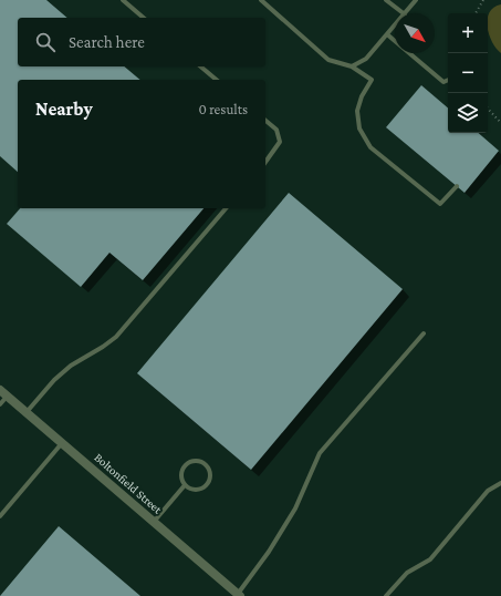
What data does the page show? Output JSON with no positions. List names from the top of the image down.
{
  "streets": {
    "street": ["Boltonfield Street"]
  },
  "north": "bottom right",
  "page": {
    "map_buttons": ["+", "−"],
    "search": "Search here",
    "heading": ["Nearby", "0 results"]
  }
}
